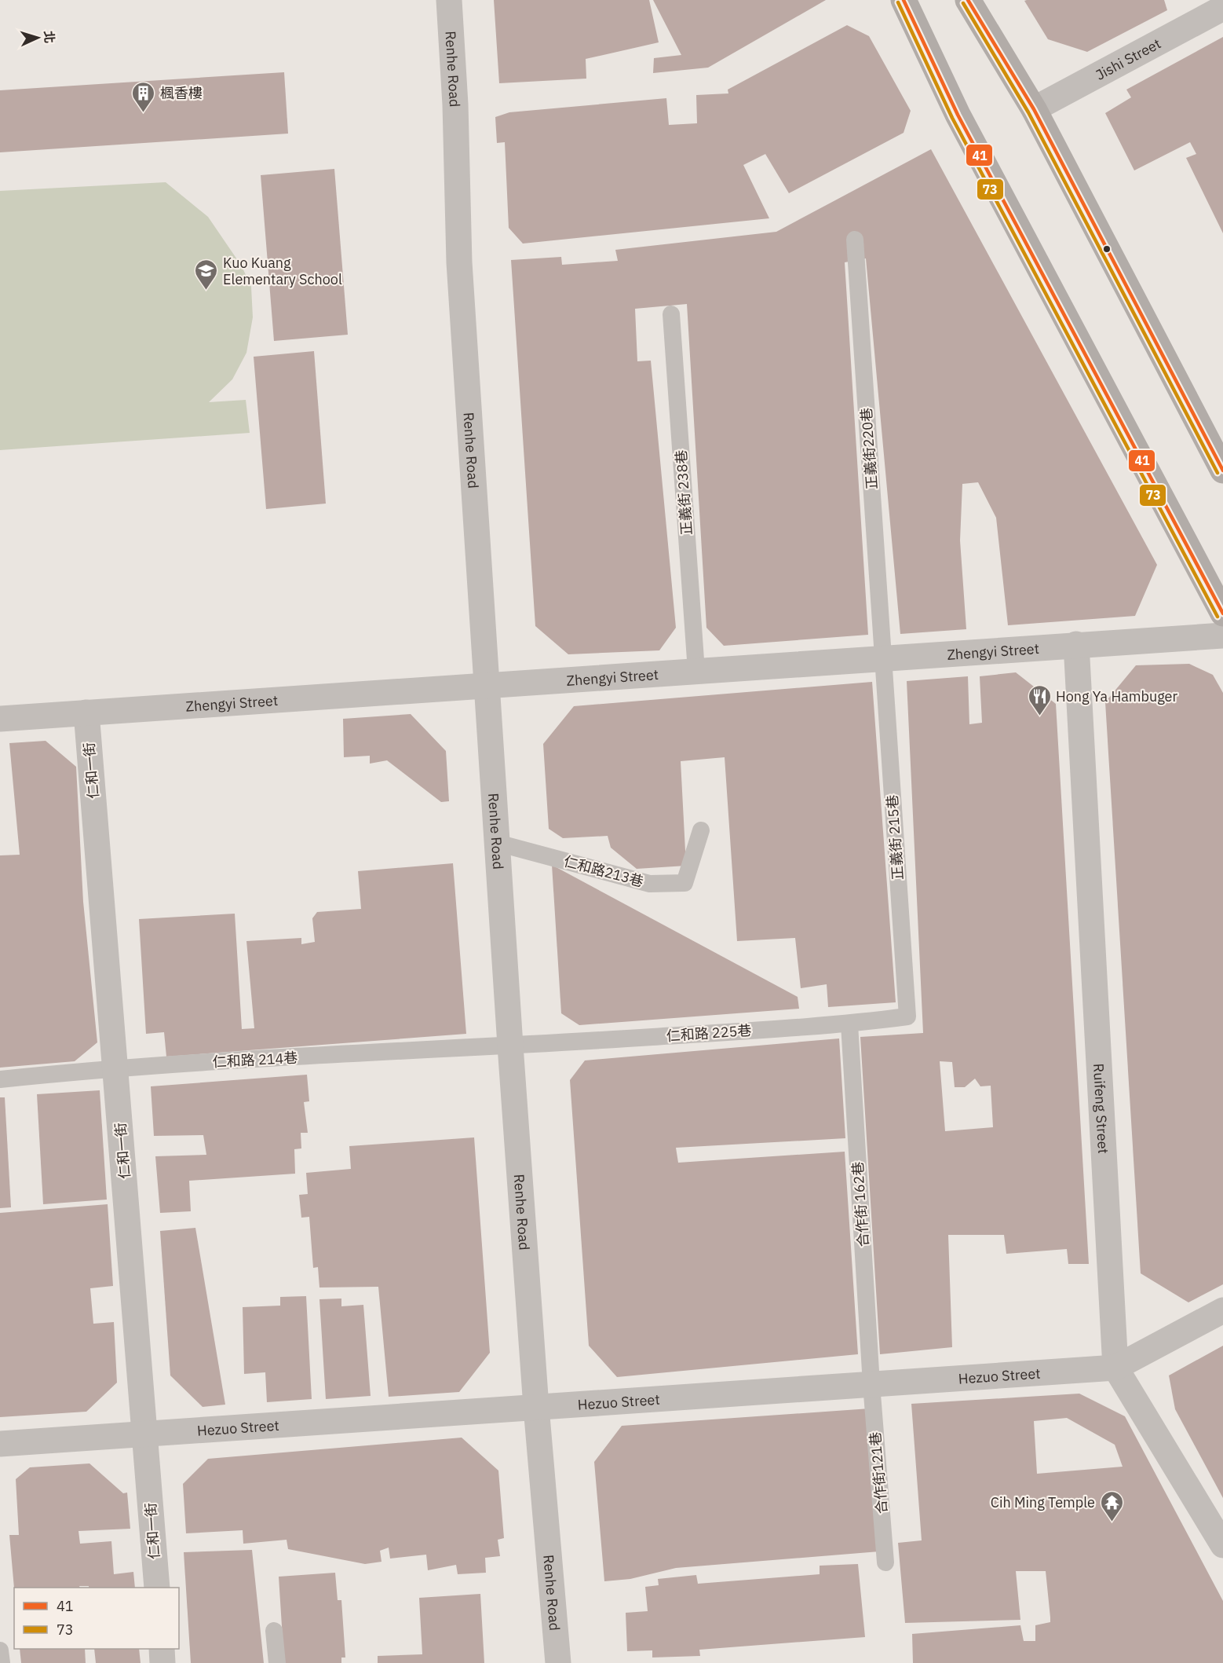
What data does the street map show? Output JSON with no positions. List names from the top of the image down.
{
  "streets": {
    "street": [
      "Jishi Street",
      "Renhe Road",
      "Zhengyi Street",
      "仁和一街",
      "Ruifeng Street",
      "Hezuo Street"
    ],
    "lane": [
      "正義街220巷",
      "正義街 238巷",
      "正義街 215巷",
      "仁和路213巷",
      "仁和路 225巷",
      "仁和路 214巷",
      "合作街 162巷",
      "合作街121巷"
    ]
  },
  "crossings": [
    ["Renhe Road", "Zhengyi Street"],
    ["Renhe Road", "仁和路213巷"],
    ["Renhe Road", "仁和路 225巷"],
    ["Renhe Road", "仁和路 214巷"],
    ["Renhe Road", "Hezuo Street"],
    ["正義街220巷", "Zhengyi Street"],
    ["正義街220巷", "正義街 215巷"],
    ["正義街 238巷", "Zhengyi Street"],
    ["Zhengyi Street", "仁和一街"],
    ["Zhengyi Street", "正義街 215巷"],
    ["Zhengyi Street", "Ruifeng Street"],
    ["仁和一街", "仁和路 214巷"],
    ["仁和一街", "Hezuo Street"],
    ["正義街 215巷", "仁和路 225巷"],
    ["仁和路 225巷", "仁和路 214巷"],
    ["仁和路 225巷", "合作街 162巷"],
    ["Ruifeng Street", "Hezuo Street"],
    ["合作街 162巷", "Hezuo Street"],
    ["合作街 162巷", "合作街121巷"],
    ["Hezuo Street", "合作街121巷"]
  ],
  "places": {
    "building": ["楓香樓"],
    "school or university": ["Kuo Kuang Elementary School"],
    "restaurant": ["Hong Ya Hambuger"],
    "temple": ["Cih Ming Temple"]
  },
  "lines": ["transit line 41", "transit line 73"],
  "legend": ["41", "73"],
  "north": "right"
}
